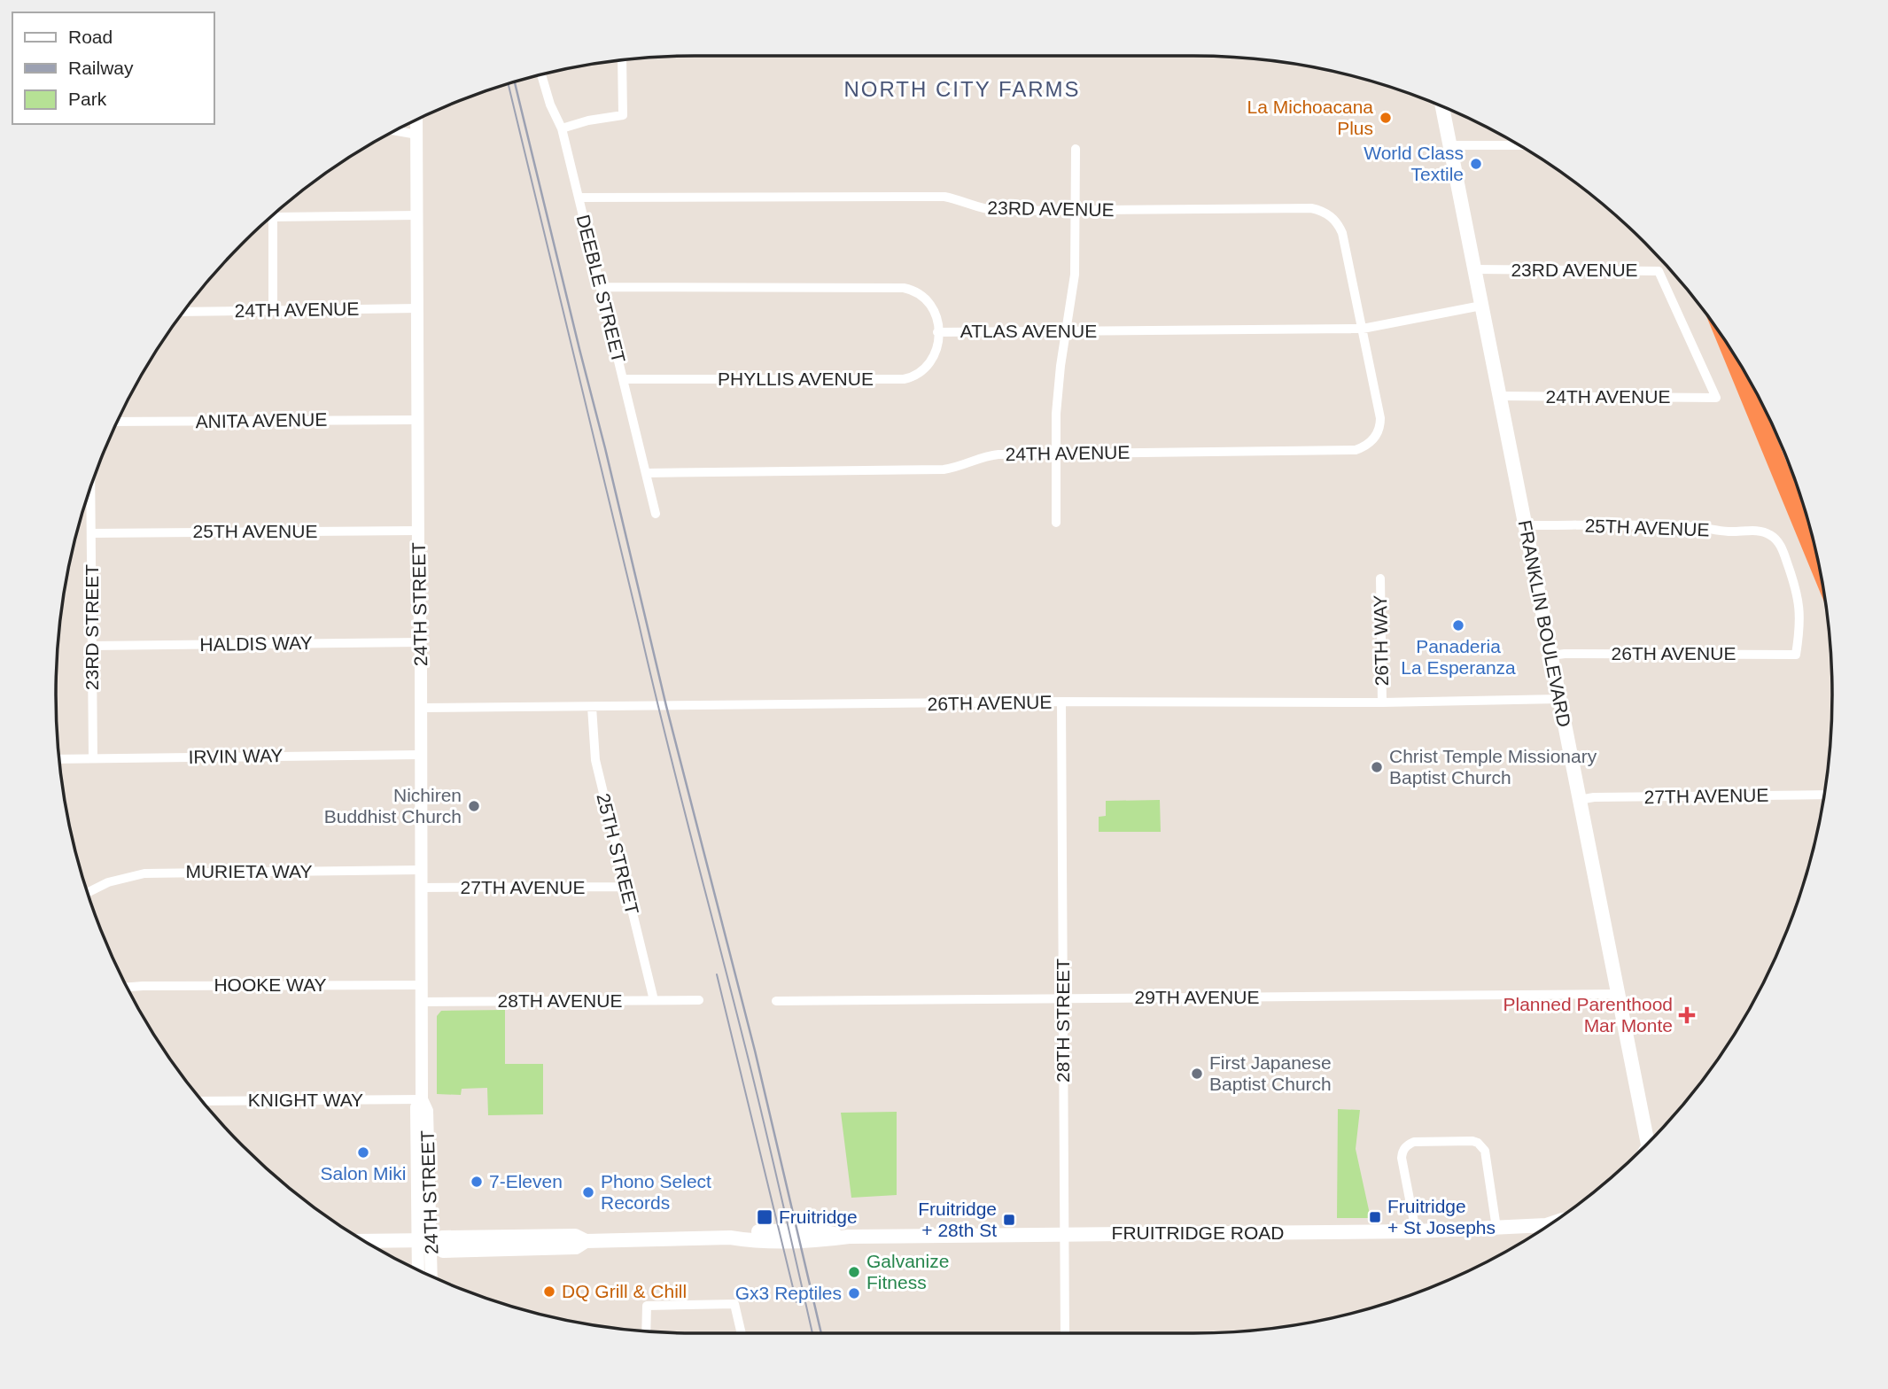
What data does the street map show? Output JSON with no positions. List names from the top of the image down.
{
  "streets": {
    "main road": ["FRANKLIN BOULEVARD", "FRUITRIDGE ROAD"],
    "street": [
      "23RD AVENUE",
      "DEEBLE STREET",
      "24TH AVENUE",
      "ATLAS AVENUE",
      "PHYLLIS AVENUE",
      "ANITA AVENUE",
      "25TH AVENUE",
      "24TH STREET",
      "23RD STREET",
      "26TH WAY",
      "HALDIS WAY",
      "26TH AVENUE",
      "IRVIN WAY",
      "27TH AVENUE",
      "25TH STREET",
      "MURIETA WAY",
      "HOOKE WAY",
      "29TH AVENUE",
      "28TH AVENUE",
      "28TH STREET",
      "KNIGHT WAY"
    ]
  },
  "crossings": [
    ["23RD AVENUE", "DEEBLE STREET"],
    ["23RD AVENUE", "24TH AVENUE"],
    ["23RD AVENUE", "ATLAS AVENUE"],
    ["23RD AVENUE", "FRANKLIN BOULEVARD"],
    ["DEEBLE STREET", "24TH AVENUE"],
    ["DEEBLE STREET", "ATLAS AVENUE"],
    ["DEEBLE STREET", "PHYLLIS AVENUE"],
    ["24TH AVENUE", "ATLAS AVENUE"],
    ["24TH AVENUE", "24TH STREET"],
    ["24TH AVENUE", "FRANKLIN BOULEVARD"],
    ["ATLAS AVENUE", "PHYLLIS AVENUE"],
    ["ATLAS AVENUE", "FRANKLIN BOULEVARD"],
    ["ANITA AVENUE", "24TH STREET"],
    ["25TH AVENUE", "24TH STREET"],
    ["25TH AVENUE", "FRANKLIN BOULEVARD"],
    ["25TH AVENUE", "23RD STREET"],
    ["25TH AVENUE", "26TH AVENUE"],
    ["24TH STREET", "HALDIS WAY"],
    ["24TH STREET", "26TH AVENUE"],
    ["24TH STREET", "IRVIN WAY"],
    ["24TH STREET", "27TH AVENUE"],
    ["24TH STREET", "MURIETA WAY"],
    ["24TH STREET", "HOOKE WAY"],
    ["24TH STREET", "28TH AVENUE"],
    ["24TH STREET", "KNIGHT WAY"],
    ["24TH STREET", "FRUITRIDGE ROAD"],
    ["FRANKLIN BOULEVARD", "26TH AVENUE"],
    ["FRANKLIN BOULEVARD", "27TH AVENUE"],
    ["FRANKLIN BOULEVARD", "29TH AVENUE"],
    ["23RD STREET", "HALDIS WAY"],
    ["23RD STREET", "IRVIN WAY"],
    ["26TH WAY", "26TH AVENUE"],
    ["26TH AVENUE", "25TH STREET"],
    ["26TH AVENUE", "28TH STREET"],
    ["27TH AVENUE", "25TH STREET"],
    ["25TH STREET", "28TH AVENUE"],
    ["29TH AVENUE", "28TH STREET"],
    ["28TH STREET", "FRUITRIDGE ROAD"]
  ],
  "districts": ["NORTH CITY FARMS"],
  "places": {
    "other": [
      "La Michoacana Plus",
      "World Class Textile",
      "Panaderia La Esperanza",
      "Christ Temple Missionary Baptist Church",
      "Nichiren Buddhist Church",
      "First Japanese Baptist Church",
      "Salon Miki",
      "7-Eleven",
      "Phono Select Records",
      "Galvanize Fitness",
      "DQ Grill & Chill",
      "Gx3 Reptiles"
    ],
    "health": ["Planned Parenthood Mar Monte"],
    "transit": ["Fruitridge", "Fruitridge + St Josephs", "Fruitridge + 28th St"]
  },
  "legend": ["Road", "Railway", "Park"]
}
